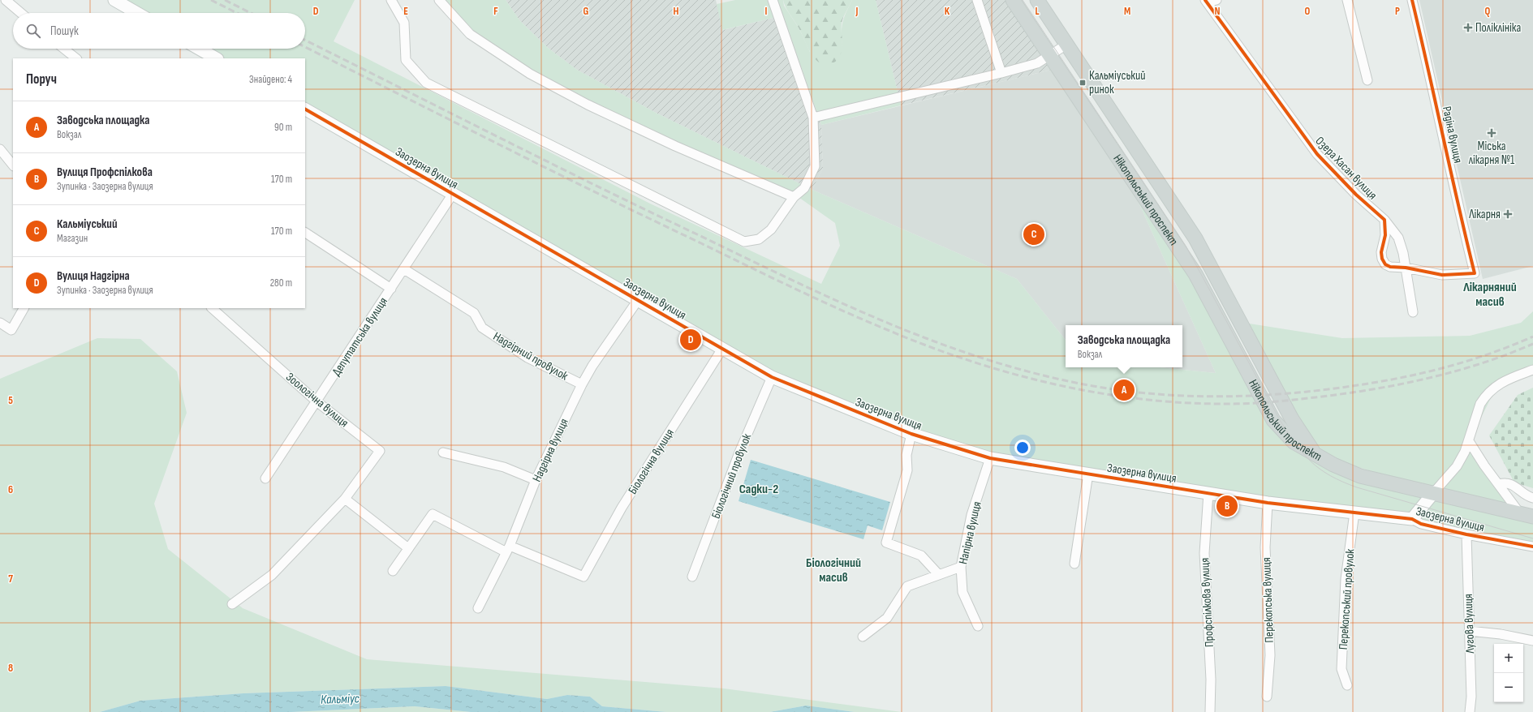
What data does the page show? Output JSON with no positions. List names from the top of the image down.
{
  "streets": {
    "main road": ["Заозерна вулиця", "Нікопольський проспект"],
    "street": [
      "Радіна вулиця",
      "Озера Хасан вулиця",
      "Депутатська вулиця",
      "Надгірний провулок",
      "Зоологічна вулиця",
      "Надгірна вулиця",
      "Біологічна вулиця",
      "Біологічний провулок",
      "Напірна вулиця",
      "Перекопський провулок",
      "Перекопська вулиця",
      "Профспілкова вулиця",
      "Лугова вулиця"
    ]
  },
  "crossings": [
    ["Радіна вулиця", "Озера Хасан вулиця"],
    ["Заозерна вулиця", "Нікопольський проспект"],
    ["Заозерна вулиця", "Депутатська вулиця"],
    ["Заозерна вулиця", "Надгірна вулиця"],
    ["Заозерна вулиця", "Біологічна вулиця"],
    ["Заозерна вулиця", "Біологічний провулок"],
    ["Заозерна вулиця", "Напірна вулиця"],
    ["Заозерна вулиця", "Перекопський провулок"],
    ["Заозерна вулиця", "Перекопська вулиця"],
    ["Заозерна вулиця", "Профспілкова вулиця"],
    ["Заозерна вулиця", "Лугова вулиця"],
    ["Депутатська вулиця", "Надгірний провулок"],
    ["Депутатська вулиця", "Зоологічна вулиця"],
    ["Надгірний провулок", "Надгірна вулиця"],
    ["Надгірна вулиця", "Біологічна вулиця"]
  ],
  "districts": ["Лікарняний масив", "Садки-2", "Біологічний масив"],
  "water": ["Кальміус"],
  "places": {
    "health": ["Поліклініка", "Міська лікарня №1", "Лікарня"],
    "transit": ["Кальміуський ринок"]
  },
  "page": {
    "search": "Пошук",
    "heading": ["Поруч", "Знайдено: 4"],
    "list": [
      {
        "mark": "A",
        "name": "Заводська площадка",
        "note": "Вокзал",
        "value": "90 m"
      },
      {
        "mark": "B",
        "name": "Вулиця Профспілкова",
        "note": "Зупинка · Заозерна вулиця",
        "value": "170 m"
      },
      {
        "mark": "C",
        "name": "Кальміуський",
        "note": "Магазин",
        "value": "170 m"
      },
      {
        "mark": "D",
        "name": "Вулиця Надгірна",
        "note": "Зупинка · Заозерна вулиця",
        "value": "280 m"
      }
    ],
    "pins": [
      "C",
      "D",
      "A",
      "B"
    ],
    "popup": ["Заводська площадка", "Вокзал"],
    "map_buttons": ["+", "−"]
  },
  "grid": {
    "columns": [
      "D",
      "E",
      "F",
      "G",
      "H",
      "I",
      "J",
      "K",
      "L",
      "M",
      "N",
      "O",
      "P",
      "Q"
    ],
    "rows": [
      "5",
      "6",
      "7",
      "8"
    ]
  }
}
